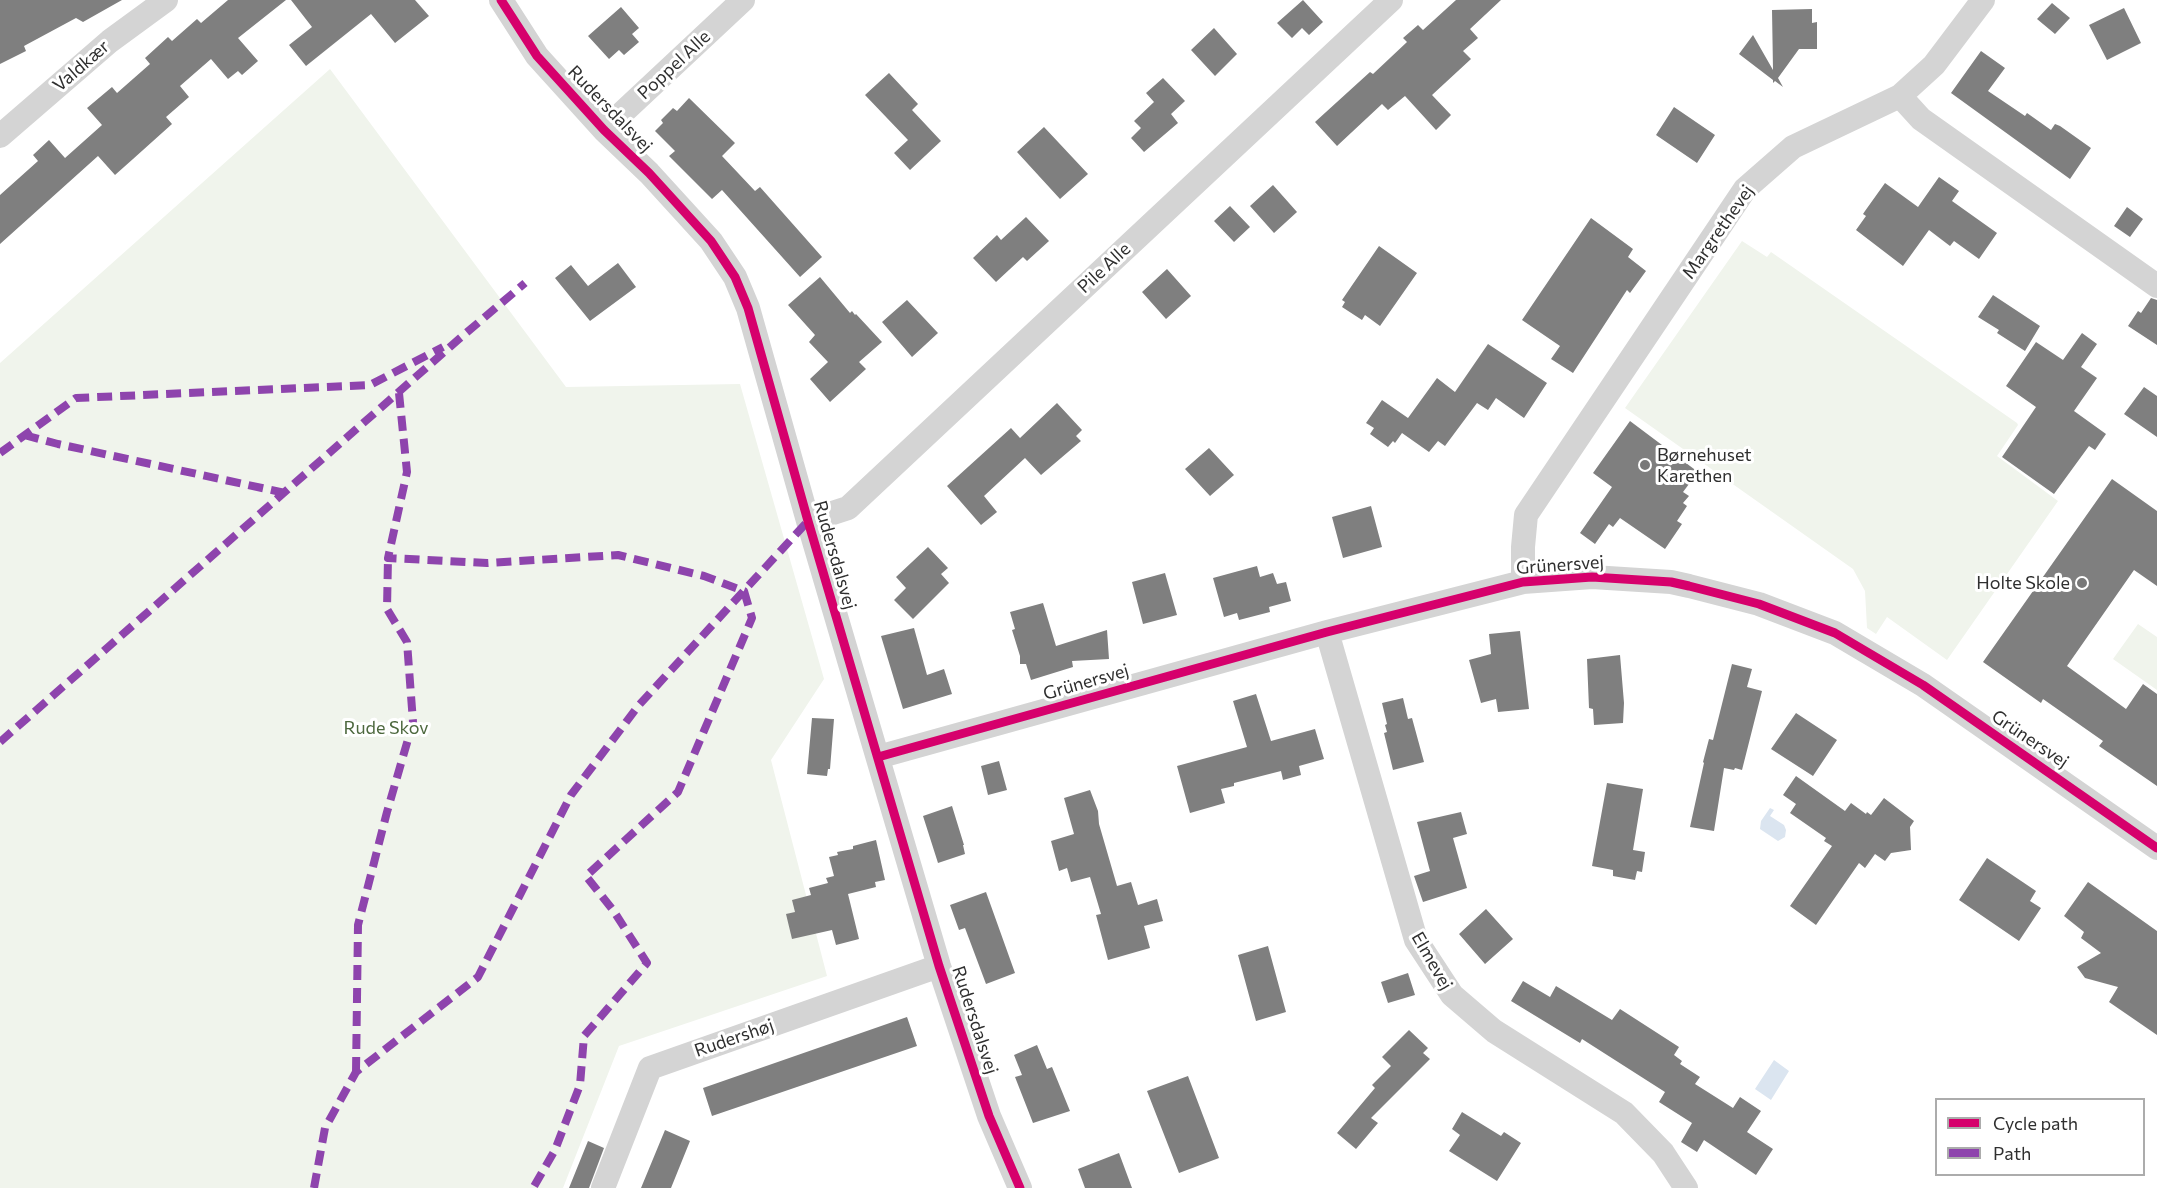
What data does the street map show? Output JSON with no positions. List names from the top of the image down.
{
  "streets": {
    "street": [
      "Poppel Alle",
      "Valdkær",
      "Rudersdalsvej",
      "Margrethevej",
      "Pile Alle",
      "Grünersvej",
      "Elmevej",
      "Rudershøj"
    ]
  },
  "crossings": [
    ["Poppel Alle", "Rudersdalsvej"],
    ["Rudersdalsvej", "Pile Alle"],
    ["Rudersdalsvej", "Grünersvej"],
    ["Rudersdalsvej", "Rudershøj"],
    ["Margrethevej", "Grünersvej"],
    ["Grünersvej", "Elmevej"]
  ],
  "parks": ["Rude Skov"],
  "places": ["Børnehuset Karethen", "Holte Skole"],
  "legend": ["Cycle path", "Path"]
}
